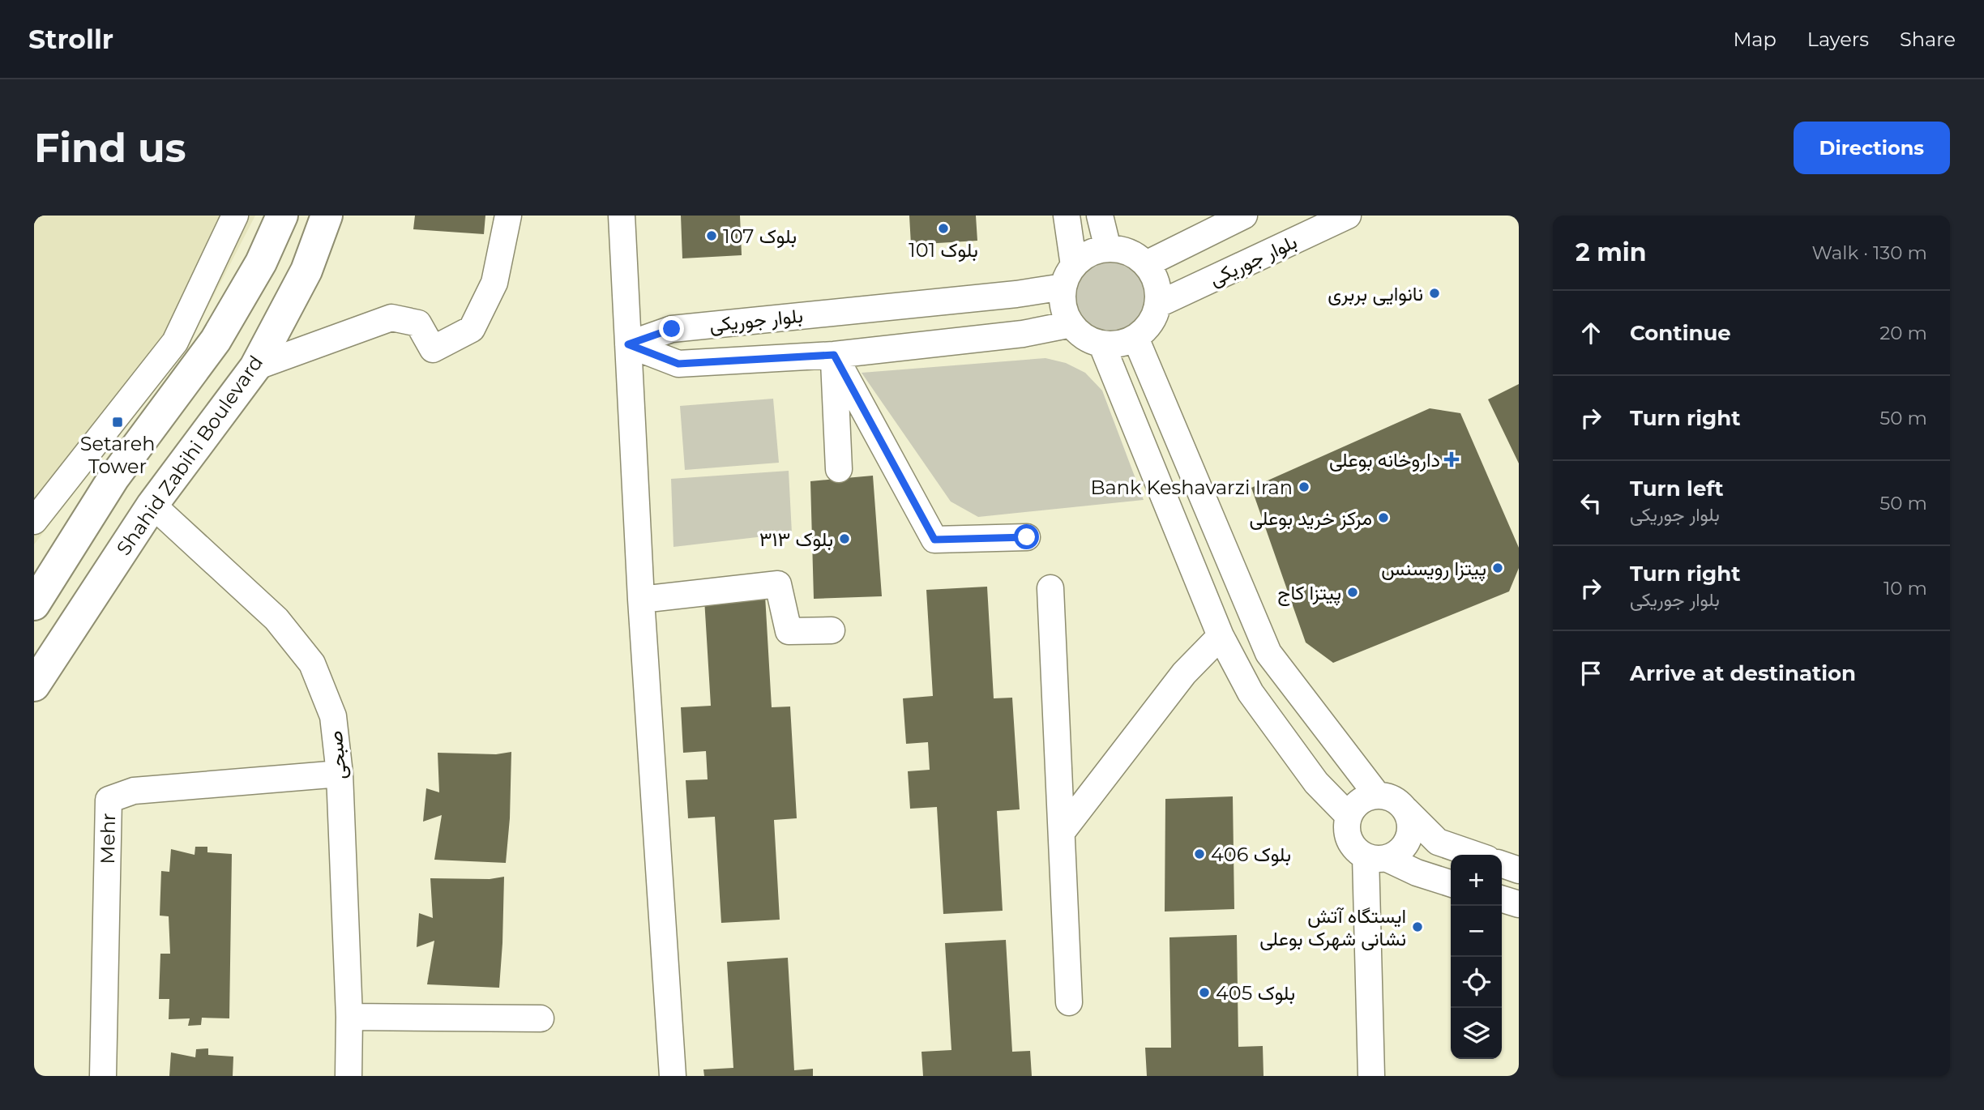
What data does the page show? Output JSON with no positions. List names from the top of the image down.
{
  "streets": {
    "main road": ["Shahid Zabihi Boulevard"],
    "street": ["بلوار جوریکی", "صبحی", "Mehr"]
  },
  "crossings": [
    ["Shahid Zabihi Boulevard", "صبحی"],
    ["صبحی", "Mehr"]
  ],
  "places": {
    "other": [
      "بلوک 101",
      "بلوک 107",
      "نانوایی بربری",
      "Bank Keshavarzi Iran",
      "مرکز خرید بوعلی",
      "بلوک ۳۱۳",
      "پیتزا رویسنس",
      "پیتزا کاج",
      "بلوک 406",
      "ایستگاه آتش نشانی شهرک بوعلی",
      "بلوک 405"
    ],
    "transit": ["Setareh Tower"],
    "health": ["داروخانه بوعلی"]
  },
  "page": {
    "header": "Strollr",
    "nav": ["Map", "Layers", "Share"],
    "buttons": "Directions",
    "title": "Find us",
    "heading": ["2 min", "Walk · 130 m"],
    "list": [
      ["Continue", "20 m"],
      ["Turn right", "50 m"],
      ["Turn left", "بلوار جوریکی", "50 m"],
      ["Turn right", "بلوار جوریکی", "10 m"],
      "Arrive at destination"
    ],
    "map_buttons": ["+", "−"]
  }
}
